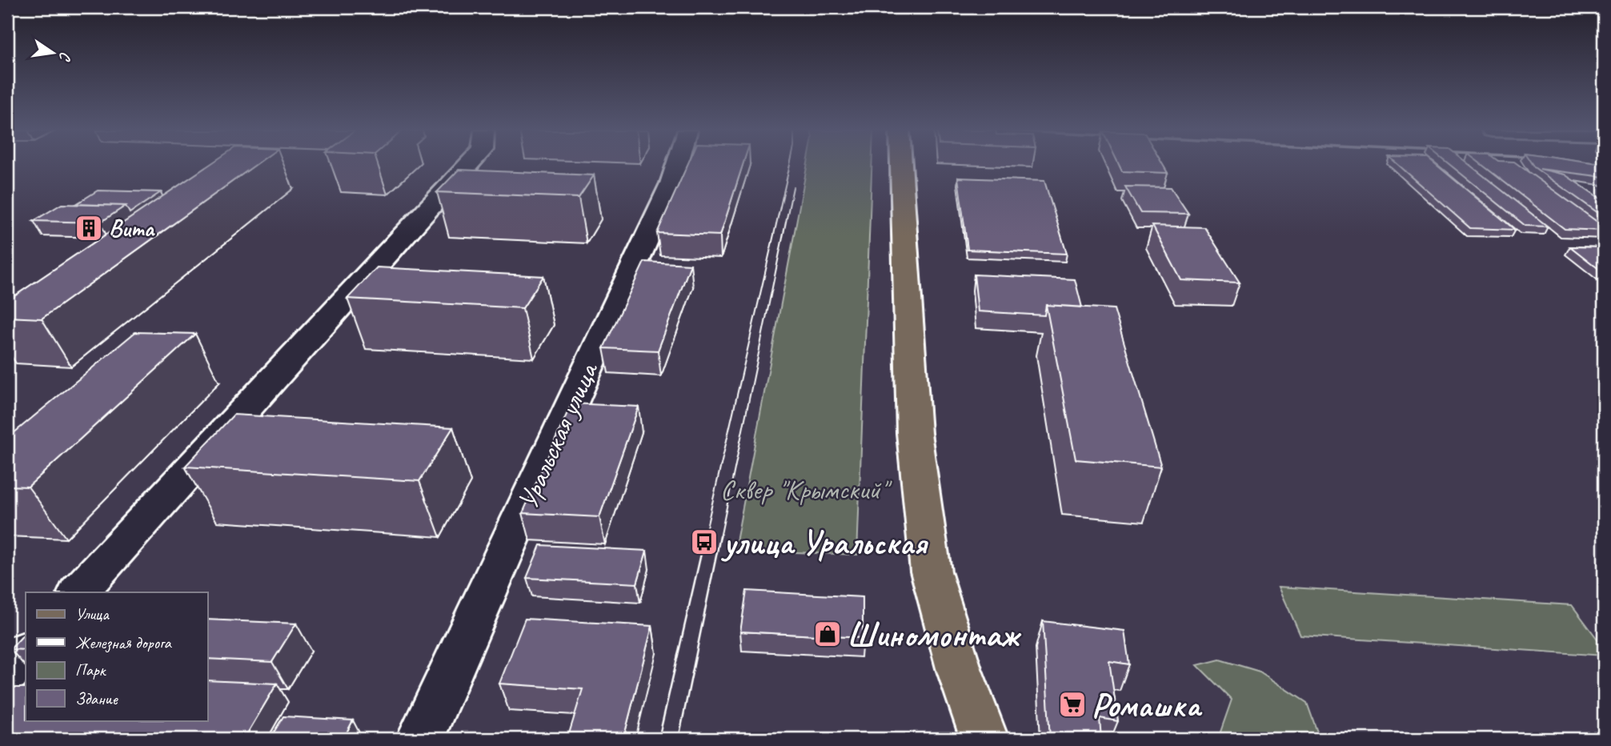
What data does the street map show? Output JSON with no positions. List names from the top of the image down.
{
  "streets": {
    "street": ["Уральская улица"]
  },
  "parks": ["Сквер \"Крымский\""],
  "places": {
    "building": ["Вита"],
    "bus stop": ["улица Уральская"],
    "shop": ["Шиномонтаж"],
    "supermarket": ["Ромашка"]
  },
  "legend": [
    "Улица",
    "Железная дорога",
    "Парк",
    "Здание"
  ],
  "north": "right"
}
